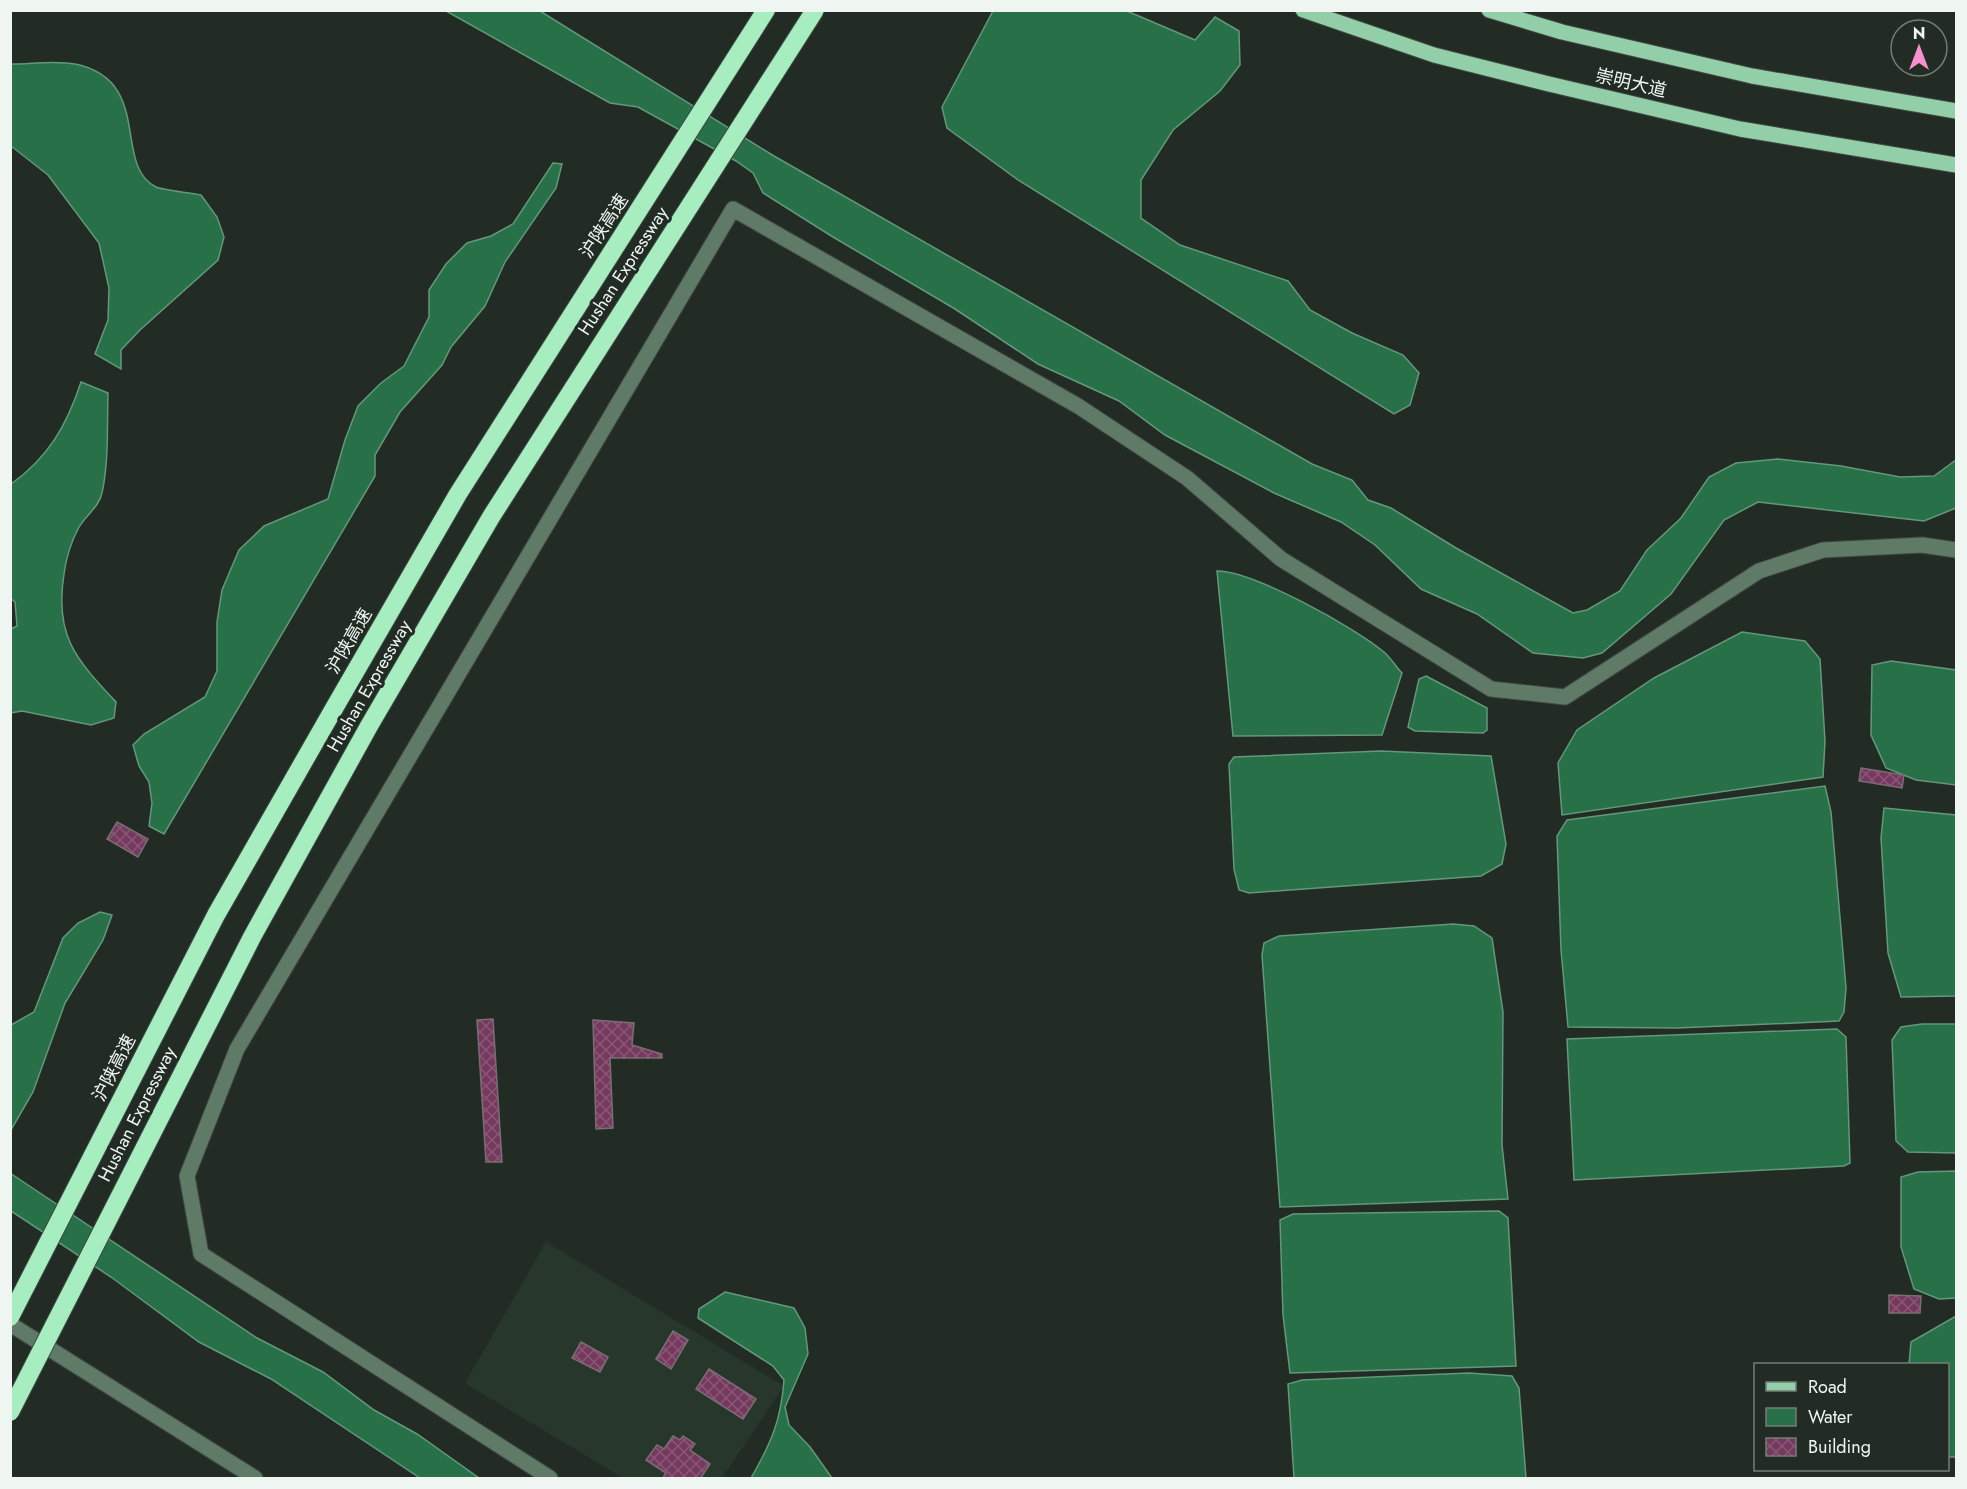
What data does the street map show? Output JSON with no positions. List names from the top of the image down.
{
  "streets": {
    "highway": ["沪陕高速", "Hushan Expressway"],
    "main road": ["崇明大道"]
  },
  "legend": ["Road", "Water", "Building"],
  "north": "top"
}
